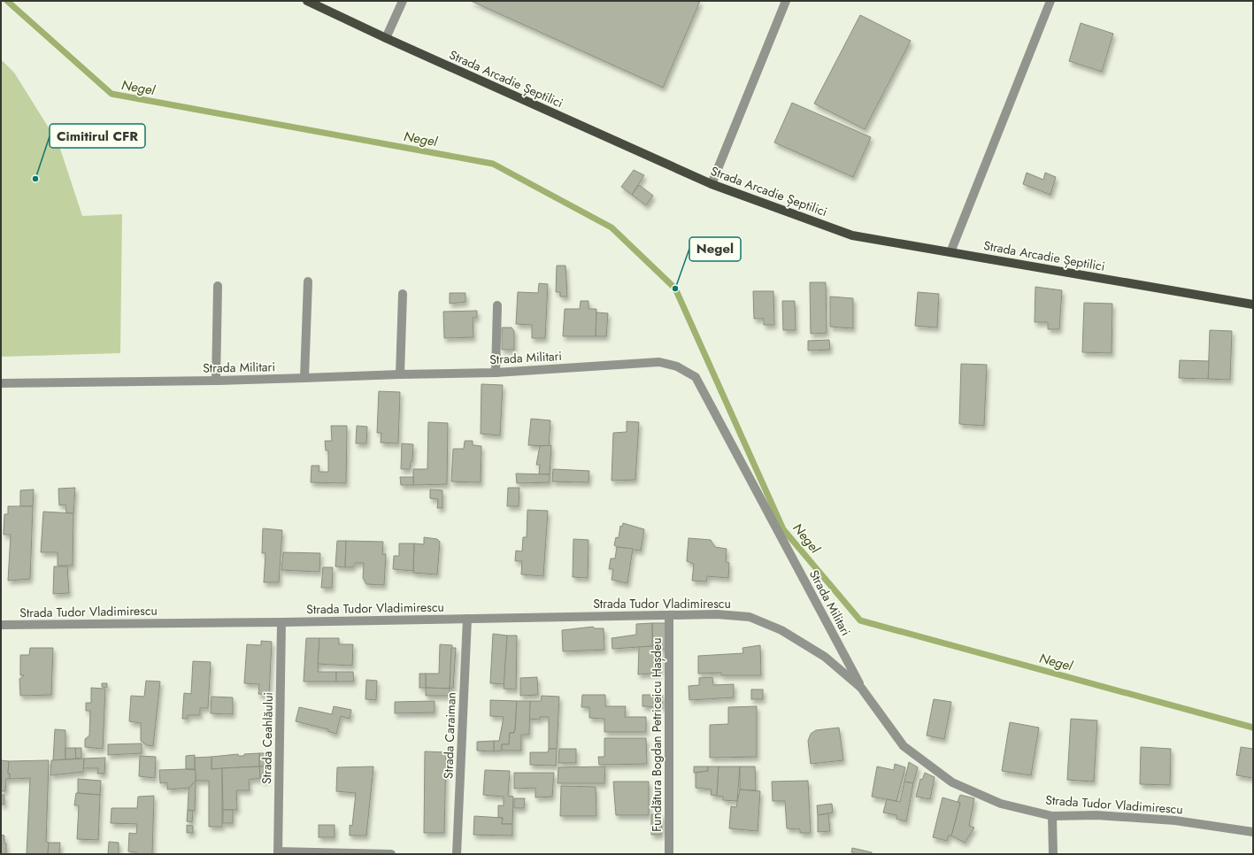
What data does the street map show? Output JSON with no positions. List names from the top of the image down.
{
  "streets": {
    "main road": ["Strada Arcadie Șeptilici"],
    "street": [
      "Strada Militari",
      "Strada Tudor Vladimirescu",
      "Fundătura Bogdan Petriceicu Hașdeu",
      "Strada Caraiman",
      "Strada Ceahlăului"
    ]
  },
  "crossings": [
    ["Strada Militari", "Strada Tudor Vladimirescu"],
    ["Strada Tudor Vladimirescu", "Fundătura Bogdan Petriceicu Hașdeu"],
    ["Strada Tudor Vladimirescu", "Strada Caraiman"],
    ["Strada Tudor Vladimirescu", "Strada Ceahlăului"]
  ],
  "water": ["Negel"],
  "places": ["Cimitirul CFR", "Negel"]
}
